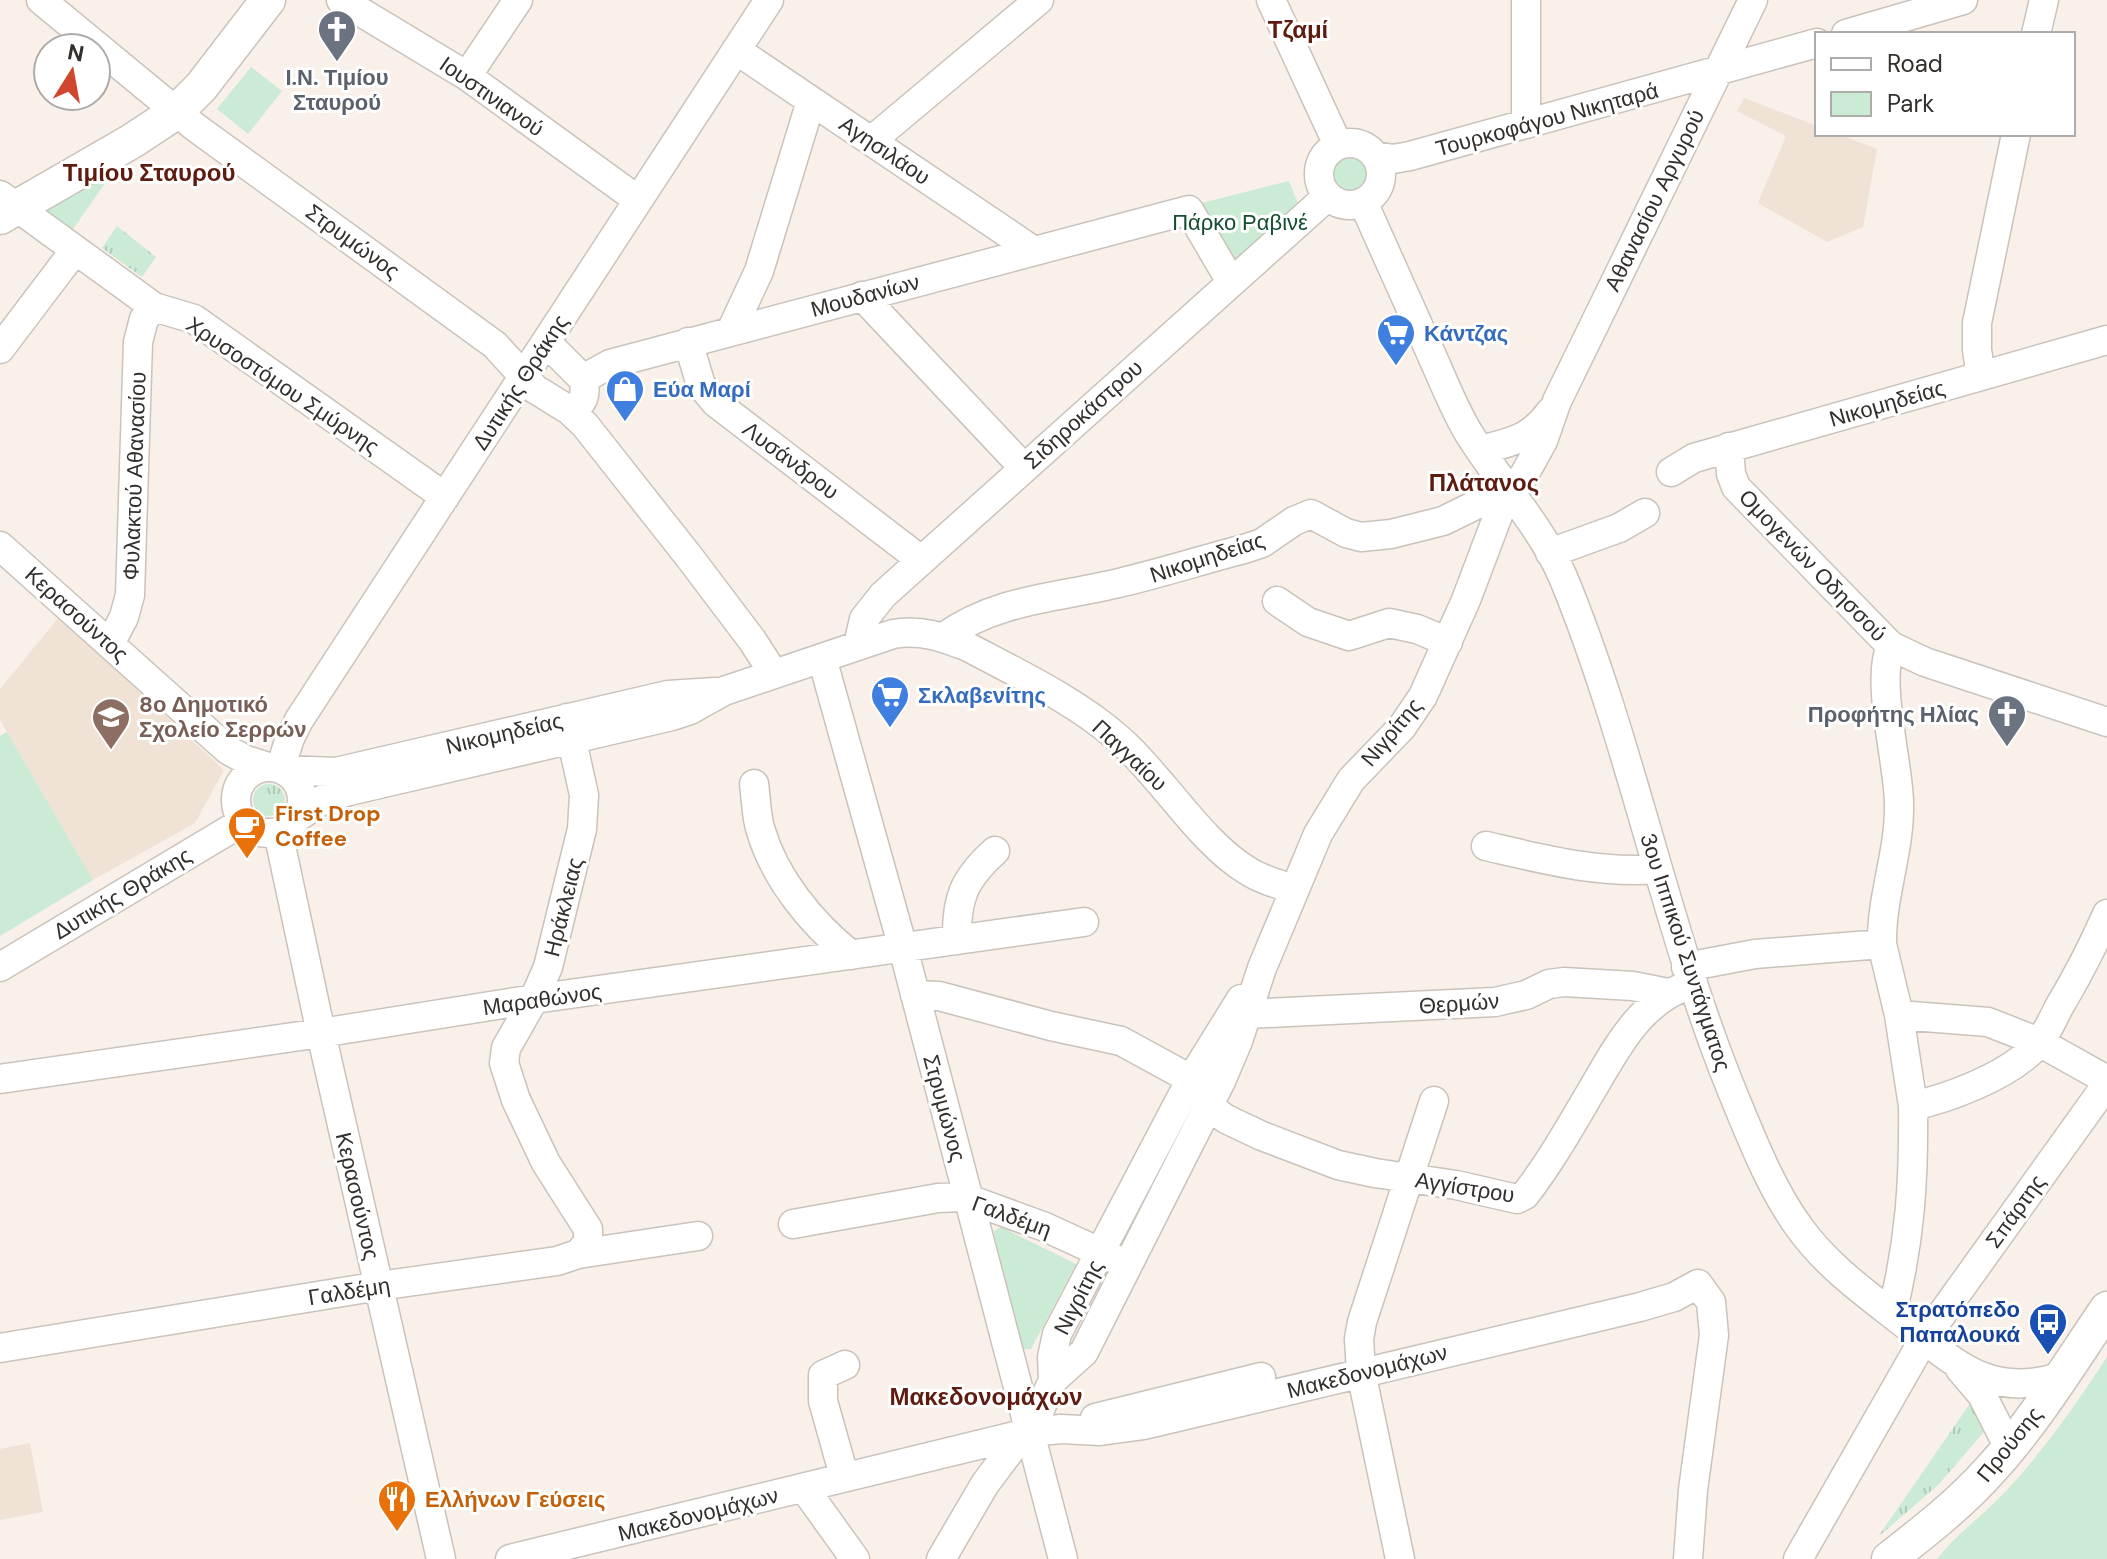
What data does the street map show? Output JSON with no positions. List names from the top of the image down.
{
  "streets": {
    "main road": ["Προύσης"],
    "street": [
      "Ιουστινιανού",
      "Τουρκοφάγου Νικηταρά",
      "Αγησιλάου",
      "Αθανασίου Αργυρού",
      "Στρυμώνος",
      "Μουδανίων",
      "Δυτικής Θράκης",
      "Χρυσοστόμου Σμύρνης",
      "Νικομηδείας",
      "Σιδηροκάστρου",
      "Λυσάνδρου",
      "Φυλακτού Αθανασίου",
      "Ομογενών Οδησσού",
      "Κερασούντος",
      "Νιγρίτης",
      "Παγγαίου",
      "Ηράκλειας",
      "3ου Ιππικού Συντάγματος",
      "Μαραθώνος",
      "Θερμών",
      "Αγγίστρου",
      "Σπάρτης",
      "Γαλδέμη",
      "Μακεδονομάχων"
    ]
  },
  "crossings": [
    ["Ιουστινιανού", "Δυτικής Θράκης"],
    ["Τουρκοφάγου Νικηταρά", "Αθανασίου Αργυρού"],
    ["Τουρκοφάγου Νικηταρά", "Σιδηροκάστρου"],
    ["Τουρκοφάγου Νικηταρά", "3ου Ιππικού Συντάγματος"],
    ["Αγησιλάου", "Μουδανίων"],
    ["Αγησιλάου", "Δυτικής Θράκης"],
    ["Αθανασίου Αργυρού", "Νικομηδείας"],
    ["Αθανασίου Αργυρού", "Νιγρίτης"],
    ["Αθανασίου Αργυρού", "3ου Ιππικού Συντάγματος"],
    ["Στρυμώνος", "Δυτικής Θράκης"],
    ["Στρυμώνος", "Νικομηδείας"],
    ["Στρυμώνος", "Νιγρίτης"],
    ["Στρυμώνος", "Μαραθώνος"],
    ["Στρυμώνος", "Αγγίστρου"],
    ["Στρυμώνος", "Γαλδέμη"],
    ["Στρυμώνος", "Μακεδονομάχων"],
    ["Μουδανίων", "Σιδηροκάστρου"],
    ["Μουδανίων", "Λυσάνδρου"],
    ["Δυτικής Θράκης", "Χρυσοστόμου Σμύρνης"],
    ["Δυτικής Θράκης", "Νικομηδείας"],
    ["Δυτικής Θράκης", "Κερασούντος"],
    ["Χρυσοστόμου Σμύρνης", "Φυλακτού Αθανασίου"],
    ["Νικομηδείας", "Σιδηροκάστρου"],
    ["Νικομηδείας", "Ομογενών Οδησσού"],
    ["Νικομηδείας", "Κερασούντος"],
    ["Νικομηδείας", "Νιγρίτης"],
    ["Νικομηδείας", "Παγγαίου"],
    ["Νικομηδείας", "Ηράκλειας"],
    ["Νικομηδείας", "3ου Ιππικού Συντάγματος"],
    ["Σιδηροκάστρου", "Λυσάνδρου"],
    ["Σιδηροκάστρου", "Παγγαίου"],
    ["Σιδηροκάστρου", "3ου Ιππικού Συντάγματος"],
    ["Φυλακτού Αθανασίου", "Κερασούντος"],
    ["Κερασούντος", "Μαραθώνος"],
    ["Κερασούντος", "Γαλδέμη"],
    ["Νιγρίτης", "Παγγαίου"],
    ["Νιγρίτης", "3ου Ιππικού Συντάγματος"],
    ["Νιγρίτης", "Θερμών"],
    ["Νιγρίτης", "Αγγίστρου"],
    ["Νιγρίτης", "Γαλδέμη"],
    ["Νιγρίτης", "Μακεδονομάχων"],
    ["Ηράκλειας", "Μαραθώνος"],
    ["Ηράκλειας", "Γαλδέμη"],
    ["3ου Ιππικού Συντάγματος", "Θερμών"],
    ["3ου Ιππικού Συντάγματος", "Αγγίστρου"],
    ["3ου Ιππικού Συντάγματος", "Σπάρτης"],
    ["Θερμών", "Αγγίστρου"]
  ],
  "districts": [
    "Τζαμί",
    "Τιμίου Σταυρού",
    "Πλάτανος",
    "Μακεδονομάχων"
  ],
  "parks": ["Πάρκο Ραβινέ"],
  "places": {
    "church": ["Ι.Ν. Τιμίου Σταυρού", "Προφήτης Ηλίας"],
    "supermarket": ["Κάντζας", "Σκλαβενίτης"],
    "shop": ["Εύα Μαρί"],
    "school or university": ["8ο Δημοτικό Σχολείο Σερρών"],
    "cafe": ["First Drop Coffee"],
    "bus stop": ["Στρατόπεδο Παπαλουκά"],
    "restaurant": ["Ελλήνων Γεύσεις"]
  },
  "legend": ["Road", "Park"],
  "north": "top"
}
